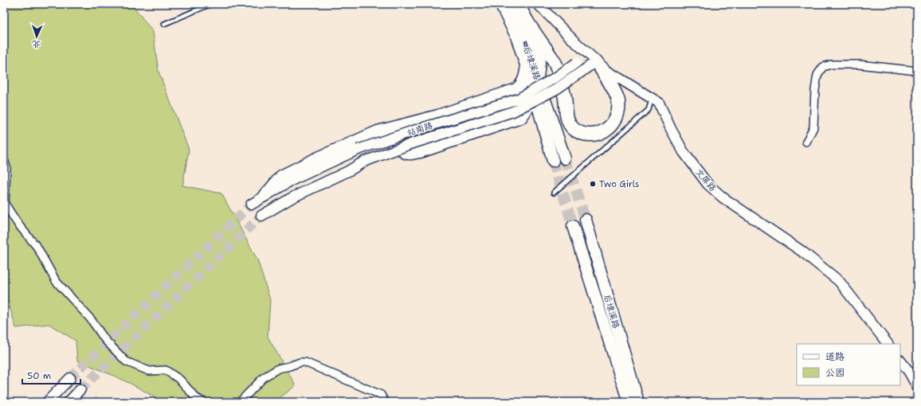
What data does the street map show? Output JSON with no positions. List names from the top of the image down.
{
  "streets": {
    "main road": ["后埭溪路", "站南路", "文屏路"]
  },
  "crossings": [
    ["站南路", "文屏路"]
  ],
  "places": ["Two Girls"],
  "legend": ["道路", "公园"],
  "scale_bar": "50 m",
  "north": "bottom"
}
